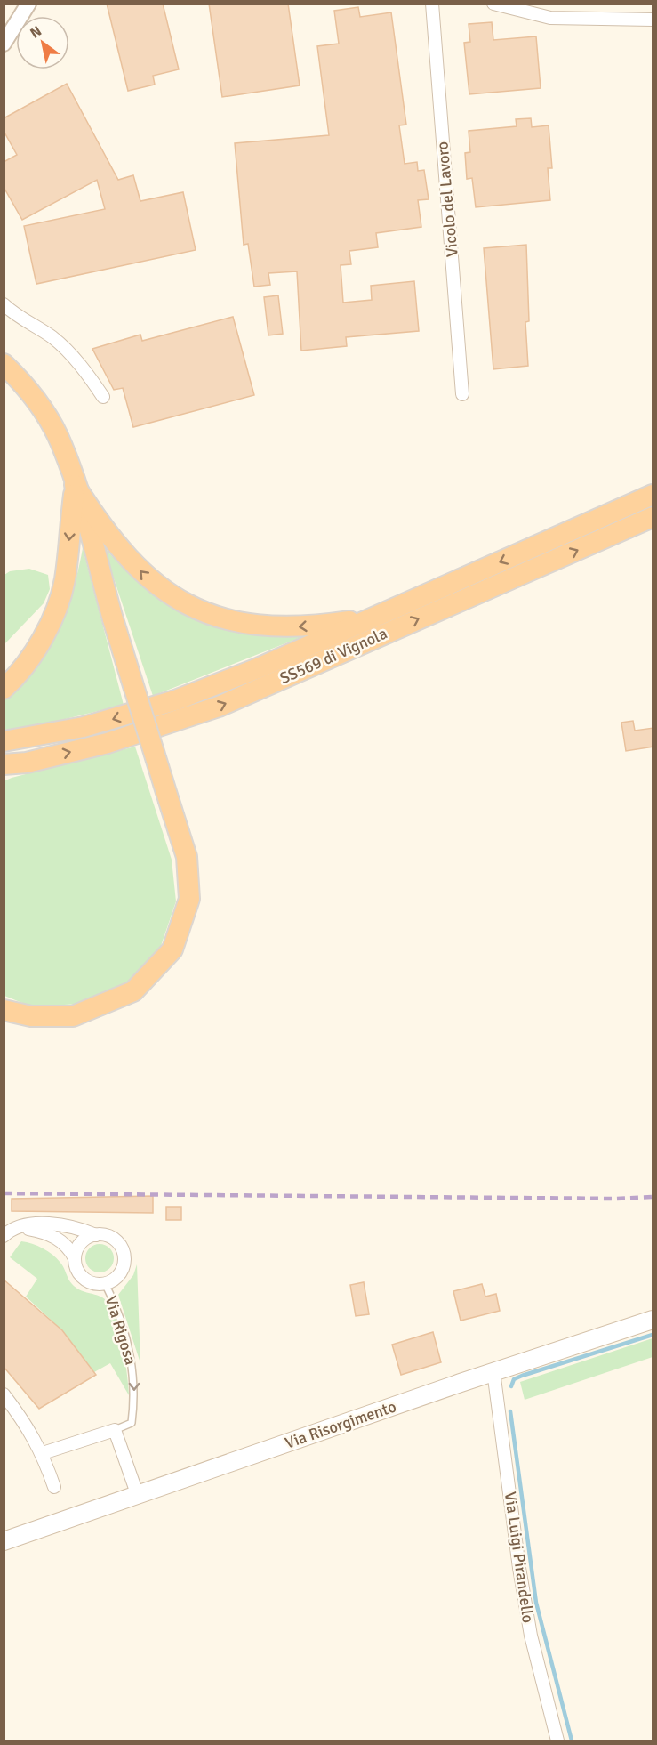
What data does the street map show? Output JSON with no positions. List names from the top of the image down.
{
  "streets": {
    "highway": ["SS569 di Vignola"],
    "main road": ["Via Risorgimento"],
    "street": ["Vicolo del Lavoro", "Via Rigosa", "Via Luigi Pirandello"]
  },
  "crossings": [
    ["Via Risorgimento", "Via Luigi Pirandello"]
  ],
  "north": "top left"
}
